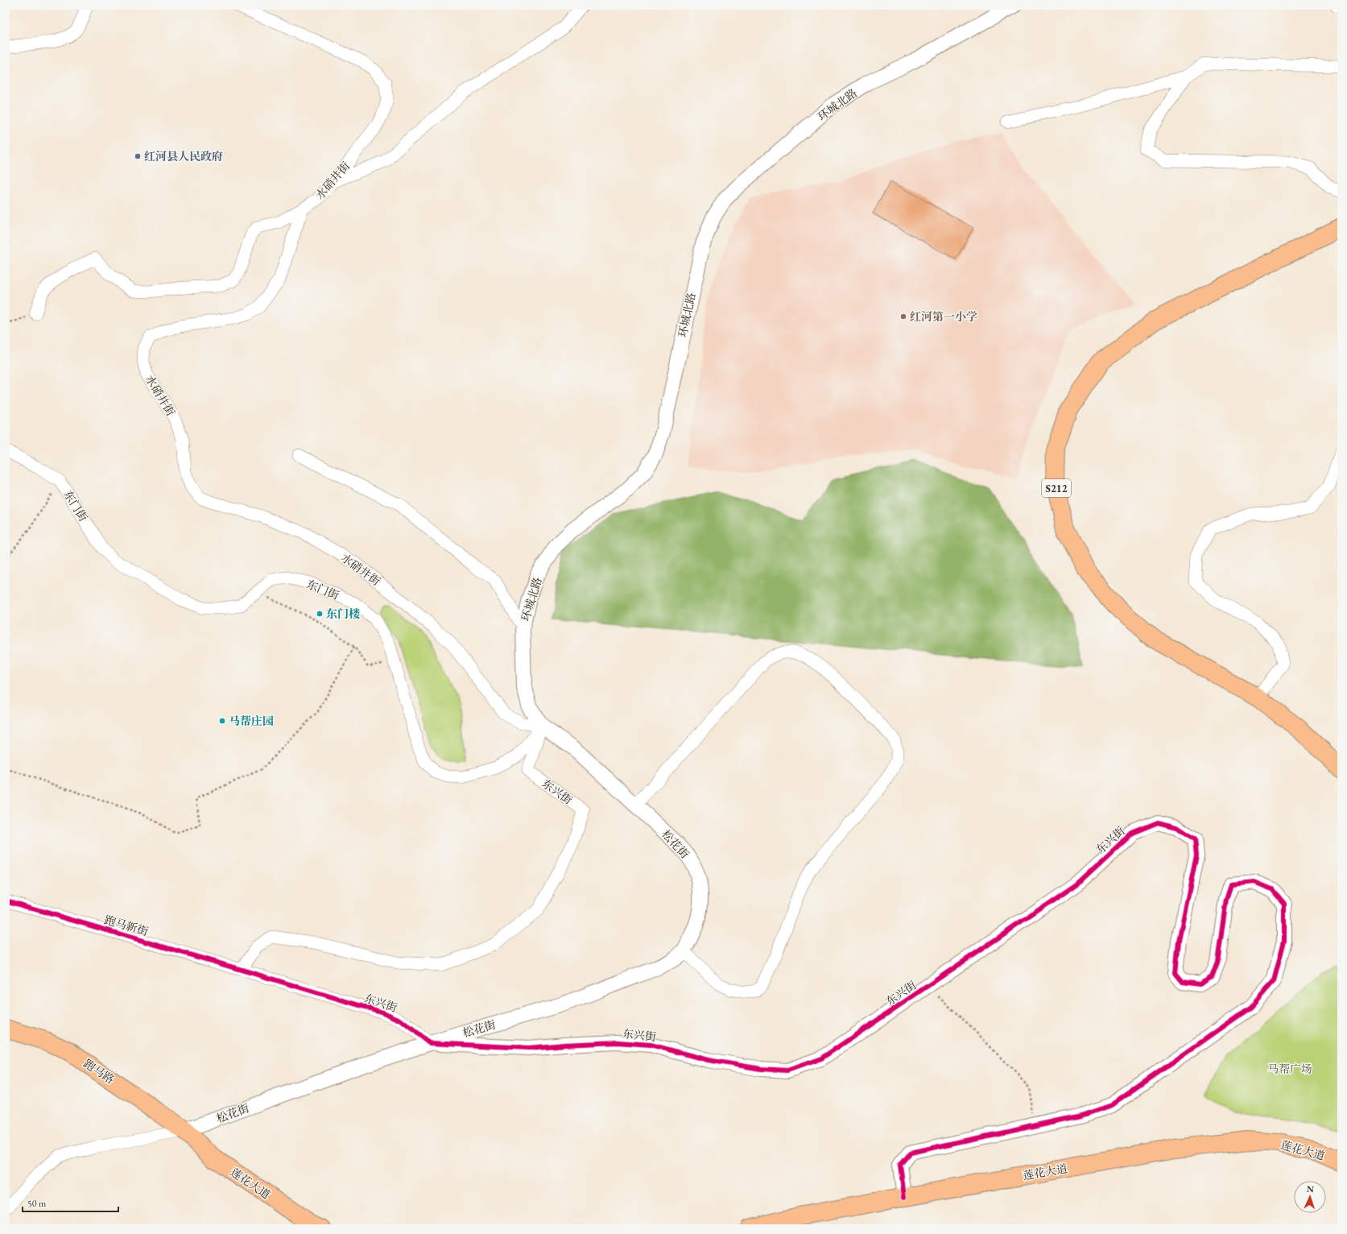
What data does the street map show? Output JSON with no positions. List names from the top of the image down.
{
  "streets": {
    "main road": ["S212", "跑马路", "莲花大道"],
    "street": [
      "环城北路",
      "水硝井街",
      "东门街",
      "东兴街",
      "松花街",
      "跑马新街"
    ]
  },
  "crossings": [
    ["环城北路", "水硝井街"],
    ["环城北路", "东门街"],
    ["环城北路", "东兴街"],
    ["环城北路", "松花街"],
    ["水硝井街", "东门街"],
    ["水硝井街", "东兴街"],
    ["水硝井街", "松花街"],
    ["东门街", "东兴街"],
    ["东门街", "松花街"],
    ["东兴街", "松花街"],
    ["东兴街", "跑马新街"],
    ["东兴街", "莲花大道"],
    ["松花街", "跑马路"],
    ["松花街", "莲花大道"],
    ["跑马路", "莲花大道"]
  ],
  "parks": ["马帮广场"],
  "places": [
    "红河县人民政府",
    "红河第一小学",
    "东门楼",
    "马帮庄园"
  ],
  "scale_bar": "50 m",
  "north": "top"
}
